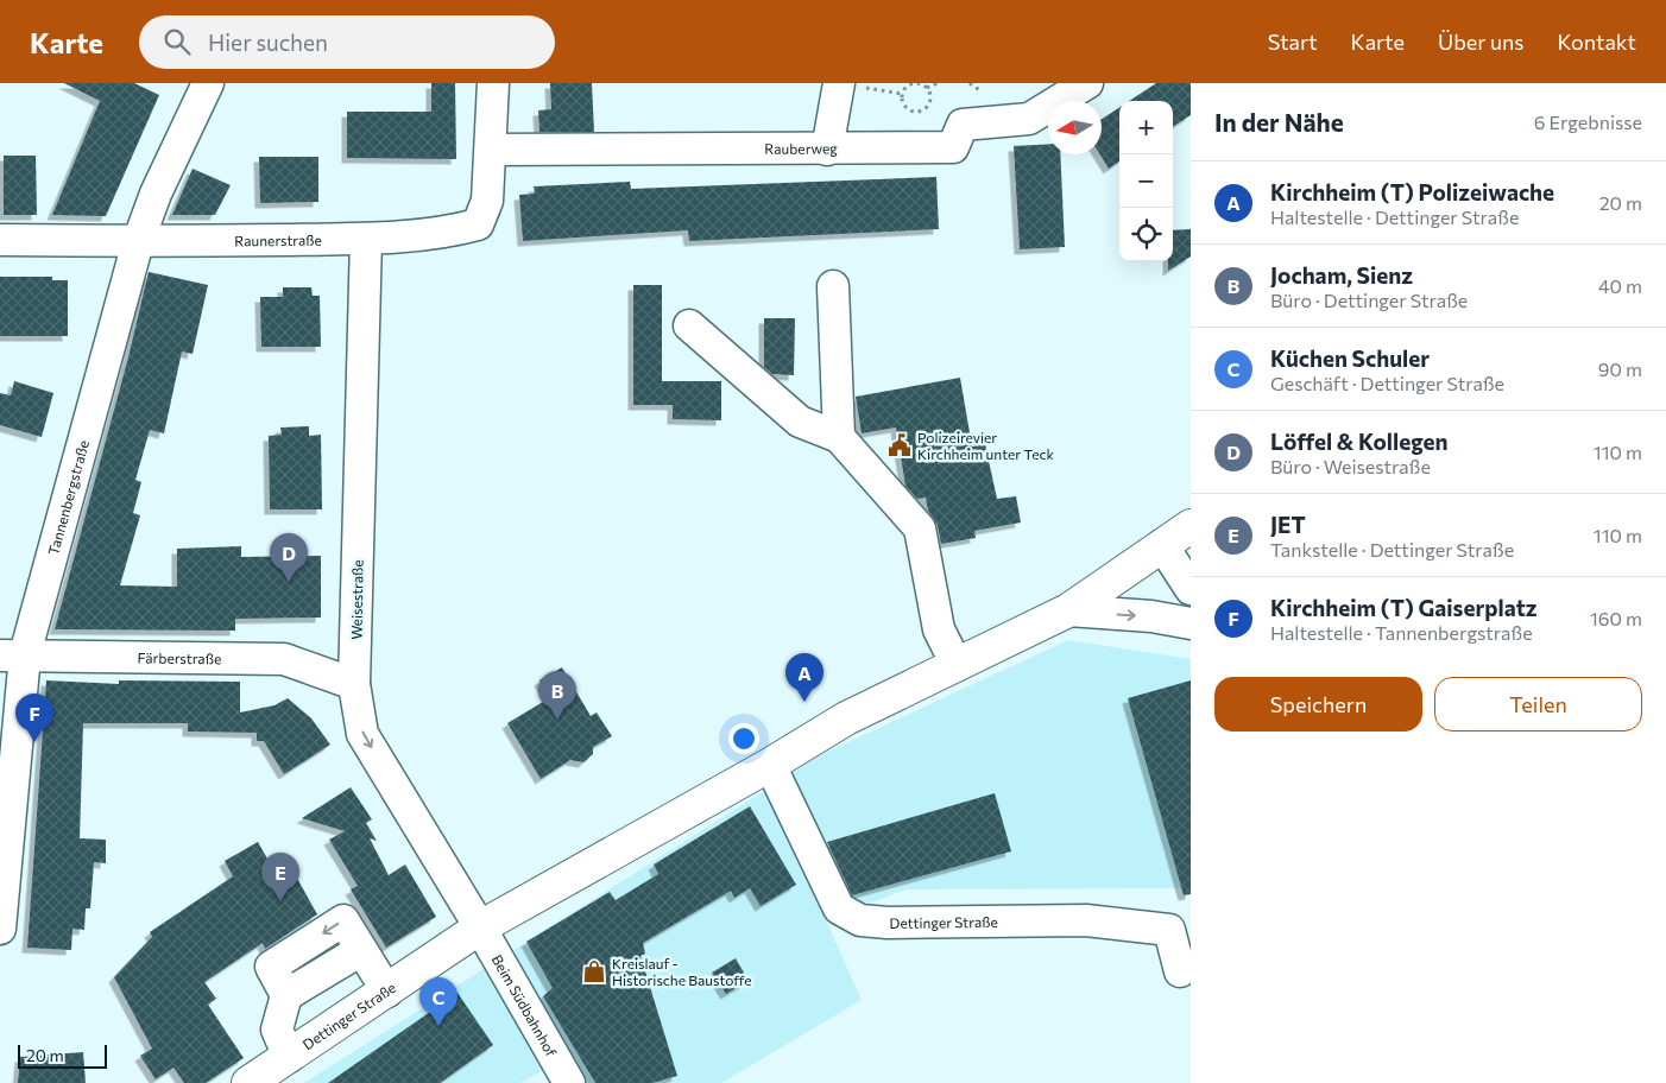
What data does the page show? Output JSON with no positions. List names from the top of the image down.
{
  "streets": {
    "main road": ["Dettinger Straße"],
    "street": [
      "Rauberweg",
      "Raunerstraße",
      "Tannenbergstraße",
      "Weisestraße",
      "Färberstraße",
      "Beim Südbahnhof"
    ]
  },
  "crossings": [
    ["Rauberweg", "Raunerstraße"],
    ["Raunerstraße", "Tannenbergstraße"],
    ["Raunerstraße", "Weisestraße"],
    ["Tannenbergstraße", "Färberstraße"],
    ["Weisestraße", "Färberstraße"],
    ["Weisestraße", "Dettinger Straße"],
    ["Weisestraße", "Beim Südbahnhof"],
    ["Dettinger Straße", "Beim Südbahnhof"]
  ],
  "one_way": ["Weisestraße"],
  "places": {
    "public building": ["Polizeirevier Kirchheim unter Teck"],
    "shop": ["Kreislauf - Historische Baustoffe"]
  },
  "scale_bar": "20 m",
  "north": "left",
  "page": {
    "header": "Karte",
    "search": "Hier suchen",
    "nav": [
      "Start",
      "Karte",
      "Über uns",
      "Kontakt"
    ],
    "heading": ["In der Nähe", "6 Ergebnisse"],
    "map_buttons": ["+", "−"],
    "list": [
      {
        "mark": "A",
        "name": "Kirchheim (T) Polizeiwache",
        "note": "Haltestelle · Dettinger Straße",
        "value": "20 m"
      },
      {
        "mark": "B",
        "name": "Jocham, Sienz",
        "note": "Büro · Dettinger Straße",
        "value": "40 m"
      },
      {
        "mark": "C",
        "name": "Küchen Schuler",
        "note": "Geschäft · Dettinger Straße",
        "value": "90 m"
      },
      {
        "mark": "D",
        "name": "Löffel & Kollegen",
        "note": "Büro · Weisestraße",
        "value": "110 m"
      },
      {
        "mark": "E",
        "name": "JET",
        "note": "Tankstelle · Dettinger Straße",
        "value": "110 m"
      },
      {
        "mark": "F",
        "name": "Kirchheim (T) Gaiserplatz",
        "note": "Haltestelle · Tannenbergstraße",
        "value": "160 m"
      }
    ],
    "pins": [
      "D",
      "A",
      "B",
      "F",
      "E",
      "C"
    ],
    "buttons": ["Speichern", "Teilen"],
    "scale": "20 m"
  }
}
